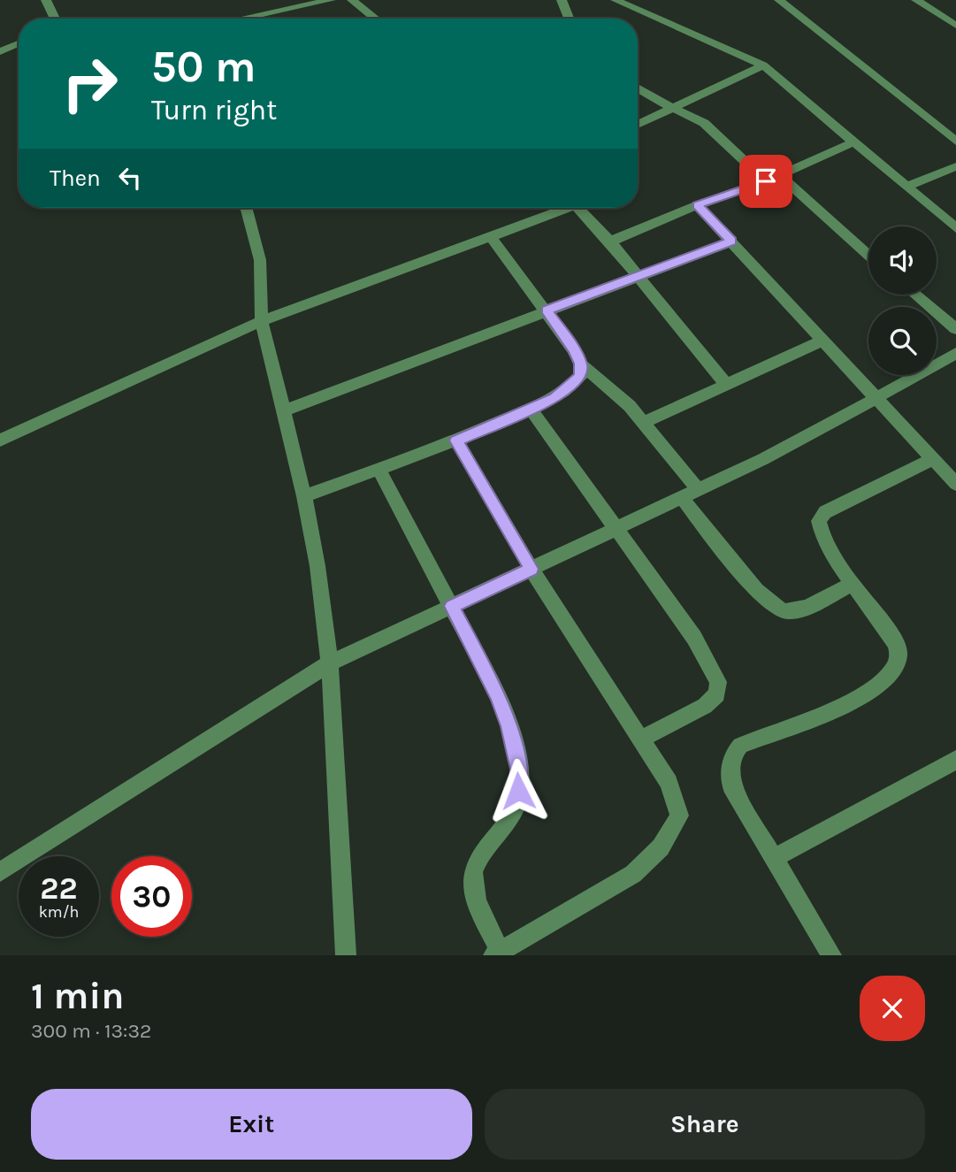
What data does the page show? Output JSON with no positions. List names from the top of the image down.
{
  "page": {
    "turn": ["50 m", "Turn right"],
    "then": "Then",
    "speed": "22 km/h",
    "limit": "30",
    "heading": ["1 min", "300 m · 13:32"],
    "buttons": ["Exit", "Share"]
  }
}
